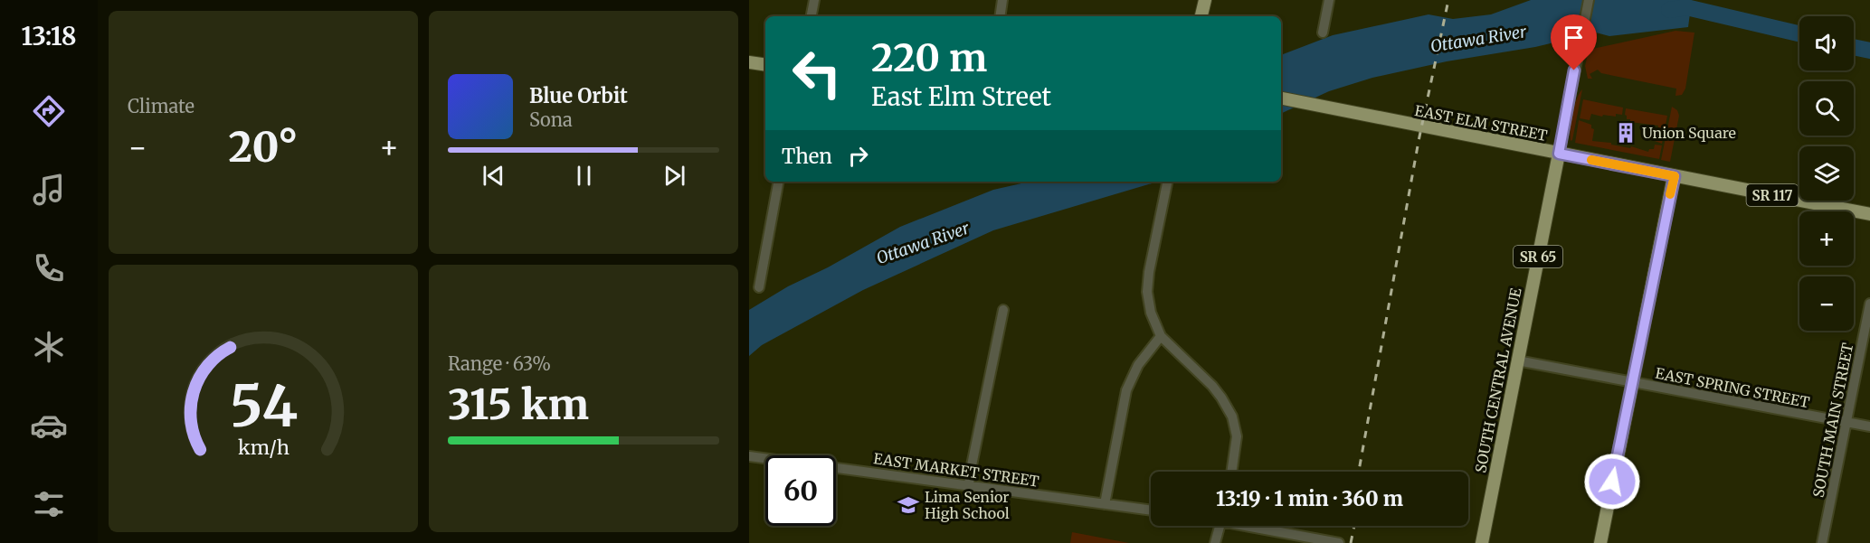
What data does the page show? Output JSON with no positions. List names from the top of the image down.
{
  "streets": {
    "main road": [
      "EAST ELM STREET",
      "SR 117",
      "SR 65",
      "SOUTH CENTRAL AVENUE"
    ],
    "street": ["EAST SPRING STREET", "SOUTH MAIN STREET", "EAST MARKET STREET"]
  },
  "crossings": [
    ["EAST ELM STREET", "SOUTH CENTRAL AVENUE"],
    ["SOUTH CENTRAL AVENUE", "EAST SPRING STREET"],
    ["EAST SPRING STREET", "SOUTH MAIN STREET"]
  ],
  "water": ["Ottawa River"],
  "places": {
    "building": ["Union Square"],
    "school or university": ["Lima Senior High School"]
  },
  "page": {
    "tabs": "13:18",
    "tile": [
      "Climate",
      ["Range · 63%", "315 km"]
    ],
    "map_buttons": ["+", "−"],
    "turn": ["220 m", "East Elm Street"],
    "song": ["Blue Orbit", "Sona"],
    "heat": ["−", "20°", "+"],
    "then": "Then",
    "limit": "60",
    "trip": "13:19 · 1 min · 360 m",
    "gauge": ["54", "km/h"]
  }
}
